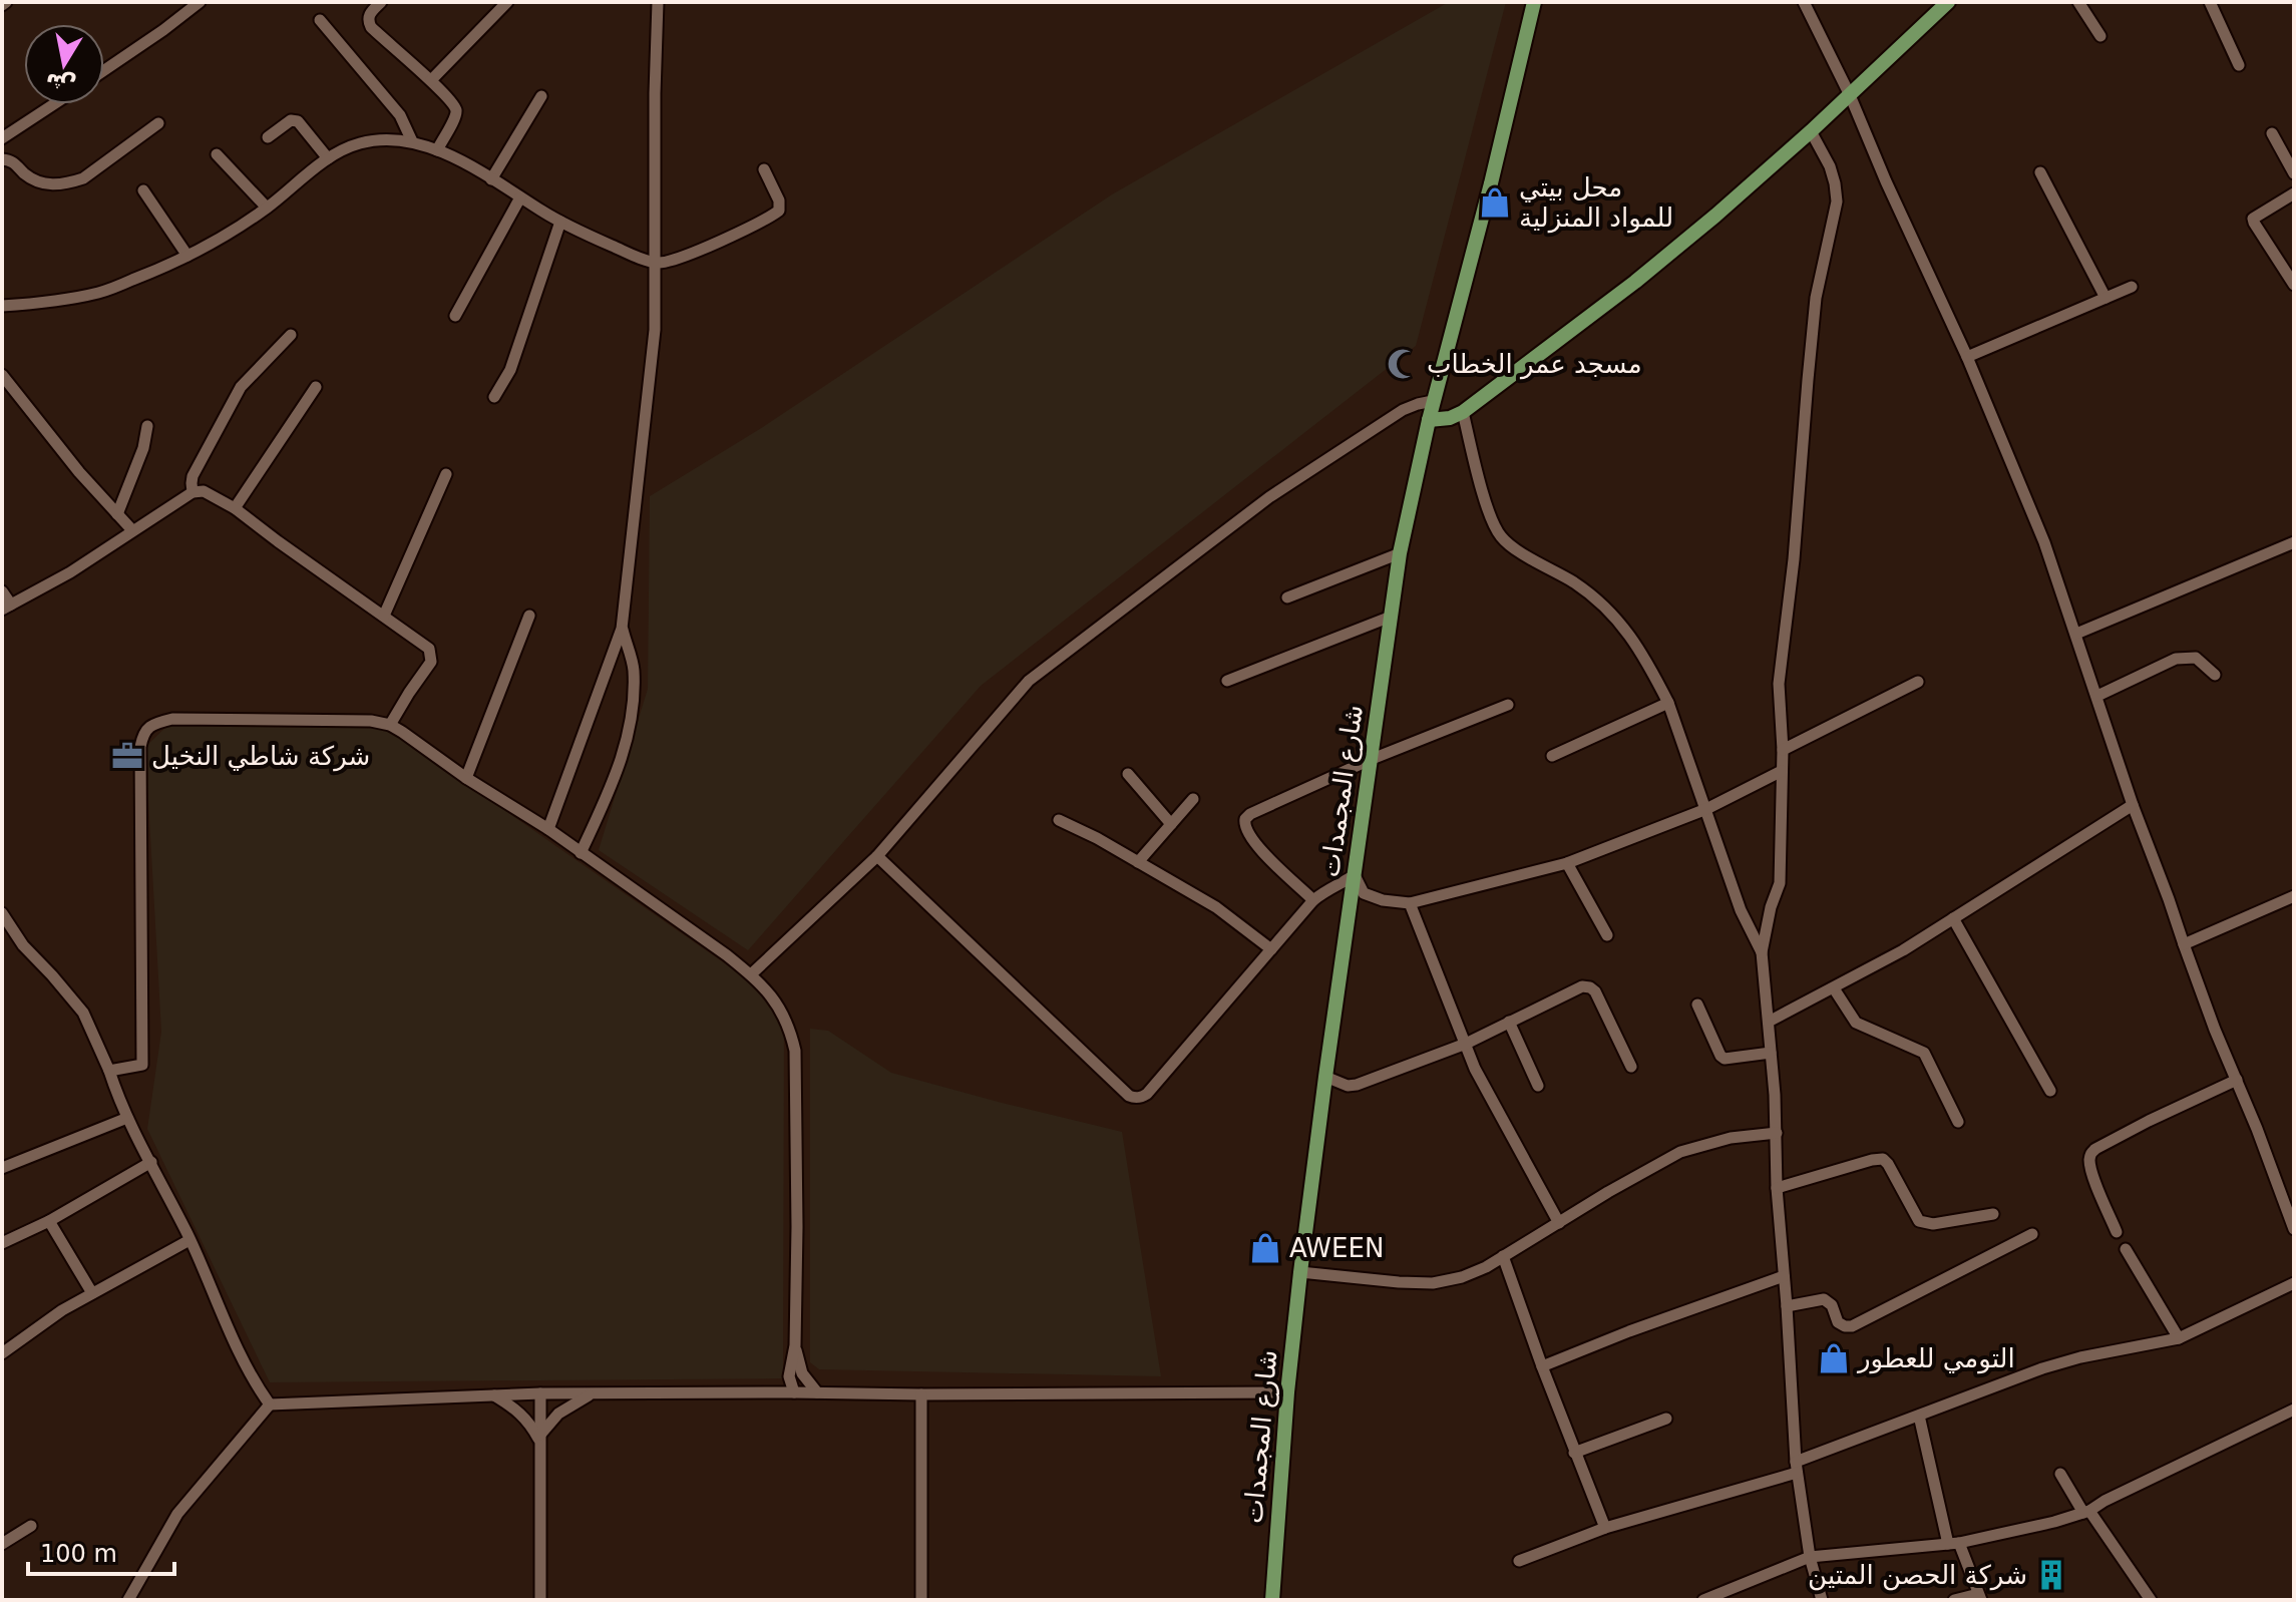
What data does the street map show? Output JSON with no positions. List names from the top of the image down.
{
  "streets": {
    "main road": ["شارع المجمدات"]
  },
  "places": {
    "shop": ["محل بيتي للمواد المنزلية", "AWEEN", "التومي للعطور"],
    "mosque": ["مسجد عمر الخطاب"],
    "office": ["شركة شاطي النخيل"],
    "building": ["شركة الحصن المتين"]
  },
  "scale_bar": "100 m",
  "north": "bottom"
}
